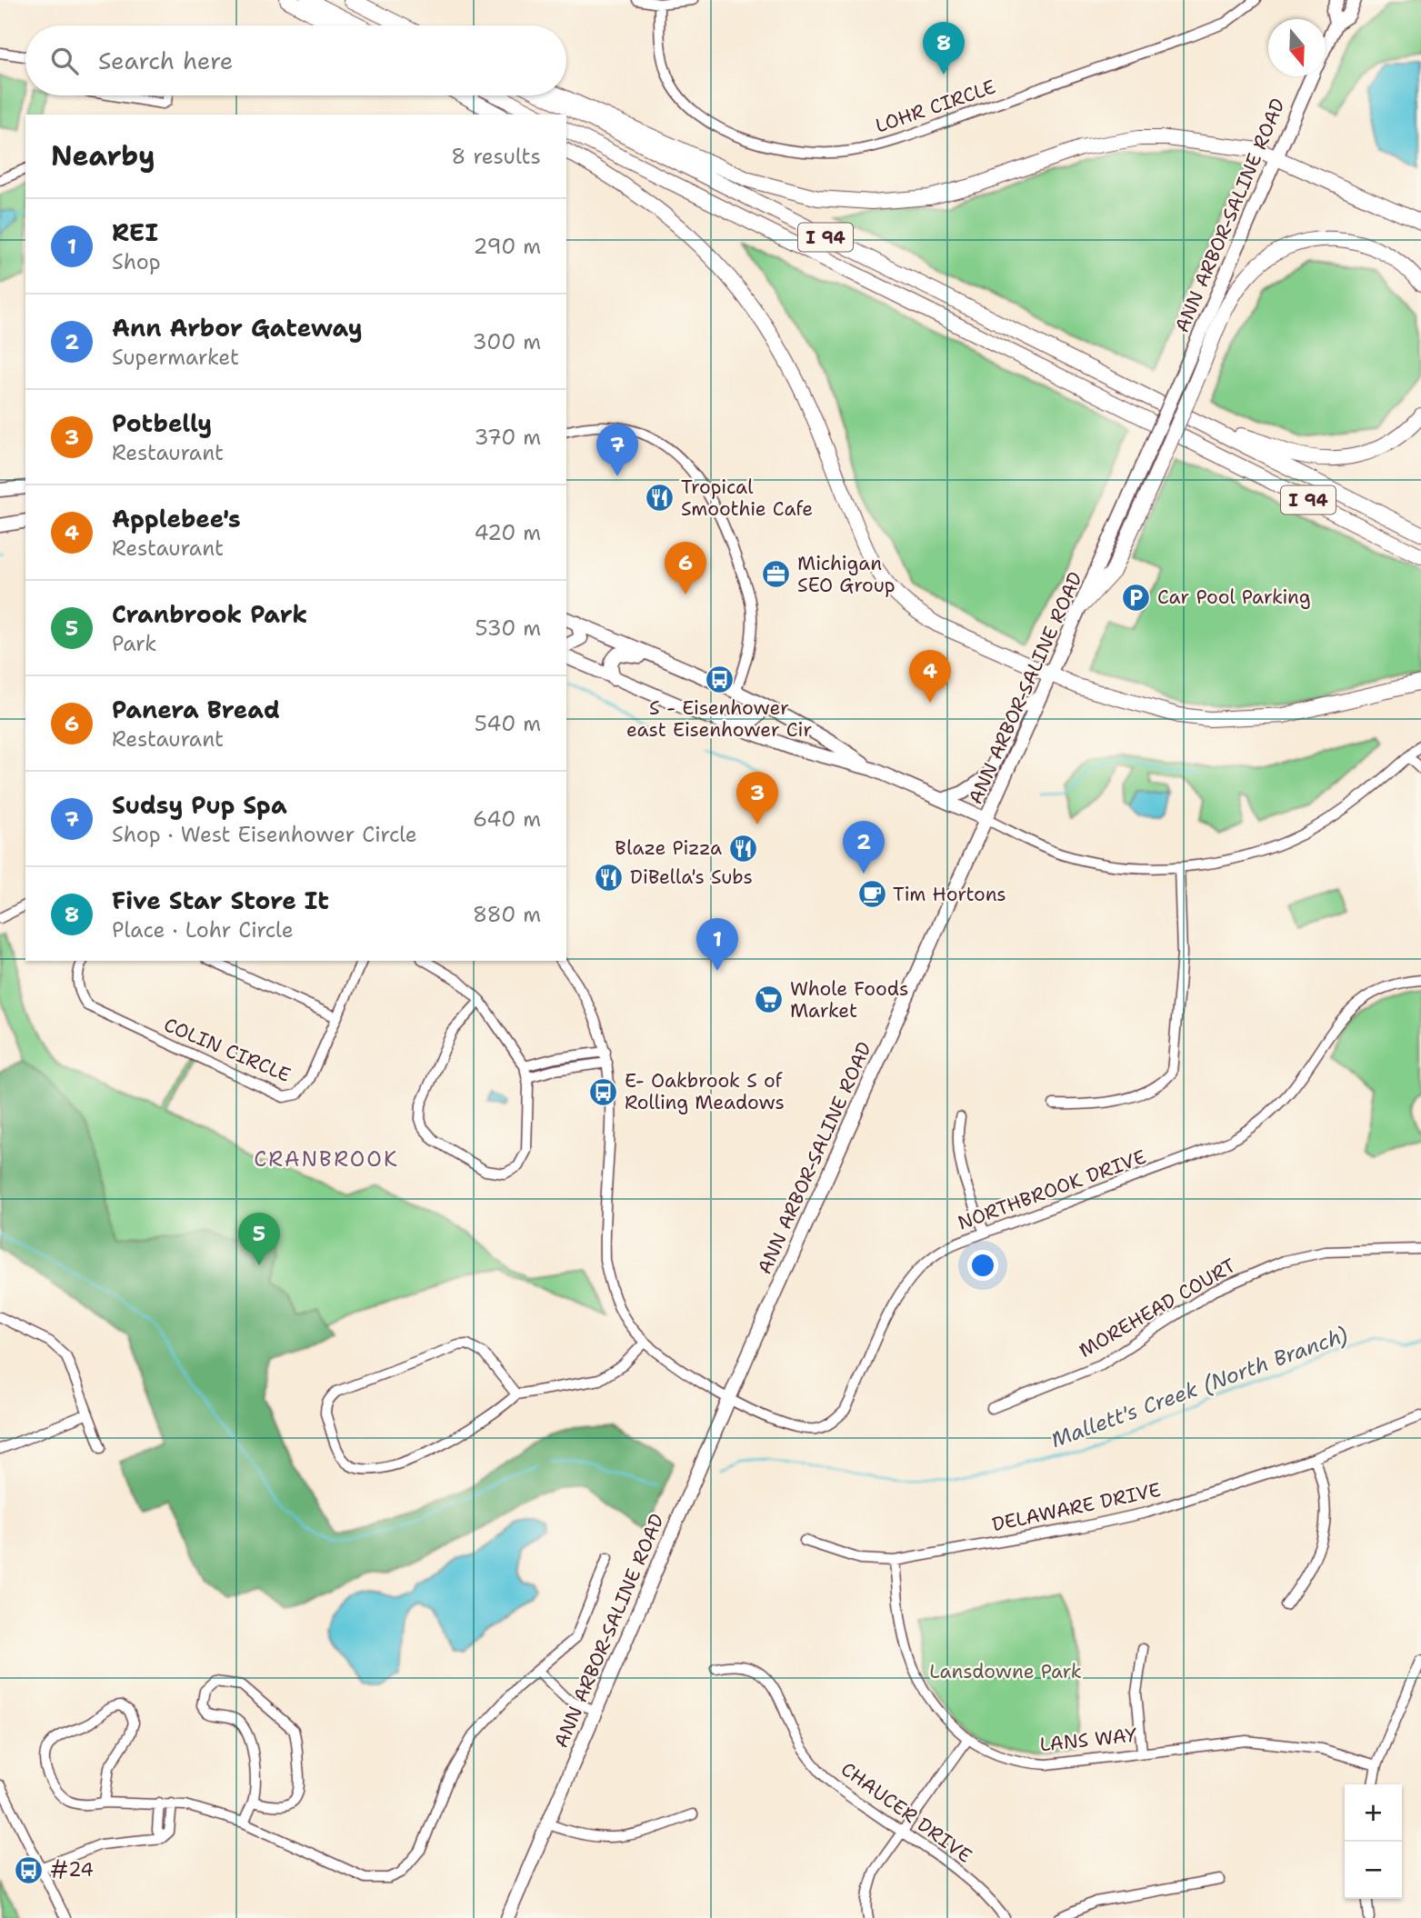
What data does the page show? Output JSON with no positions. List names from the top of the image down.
{
  "streets": {
    "highway": ["I 94"],
    "main road": ["ANN ARBOR-SALINE ROAD"],
    "street": [
      "LOHR CIRCLE",
      "COLIN CIRCLE",
      "NORTHBROOK DRIVE",
      "MOREHEAD COURT",
      "DELAWARE DRIVE",
      "LANS WAY",
      "CHAUCER DRIVE"
    ]
  },
  "crossings": [
    ["ANN ARBOR-SALINE ROAD", "NORTHBROOK DRIVE"],
    ["DELAWARE DRIVE", "LANS WAY"]
  ],
  "districts": ["CRANBROOK"],
  "water": ["Mallett's Creek (North Branch)"],
  "parks": ["Lansdowne Park"],
  "places": {
    "restaurant": ["Tropical Smoothie Cafe", "Blaze Pizza", "DiBella's Subs"],
    "office": ["Michigan SEO Group"],
    "parking": ["Car Pool Parking"],
    "bus stop": ["S - Eisenhower east Eisenhower Cir", "E- Oakbrook S of Rolling Meadows", "#24"],
    "cafe": ["Tim Hortons"],
    "supermarket": ["Whole Foods Market"]
  },
  "north": "bottom",
  "page": {
    "pins": [
      "8",
      "7",
      "6",
      "4",
      "3",
      "2",
      "1",
      "5"
    ],
    "search": "Search here",
    "heading": ["Nearby", "8 results"],
    "list": [
      {
        "mark": "1",
        "name": "REI",
        "note": "Shop",
        "value": "290 m"
      },
      {
        "mark": "2",
        "name": "Ann Arbor Gateway",
        "note": "Supermarket",
        "value": "300 m"
      },
      {
        "mark": "3",
        "name": "Potbelly",
        "note": "Restaurant",
        "value": "370 m"
      },
      {
        "mark": "4",
        "name": "Applebee's",
        "note": "Restaurant",
        "value": "420 m"
      },
      {
        "mark": "5",
        "name": "Cranbrook Park",
        "note": "Park",
        "value": "530 m"
      },
      {
        "mark": "6",
        "name": "Panera Bread",
        "note": "Restaurant",
        "value": "540 m"
      },
      {
        "mark": "7",
        "name": "Sudsy Pup Spa",
        "note": "Shop · West Eisenhower Circle",
        "value": "640 m"
      },
      {
        "mark": "8",
        "name": "Five Star Store It",
        "note": "Place · Lohr Circle",
        "value": "880 m"
      }
    ],
    "map_buttons": ["+", "−"]
  }
}
